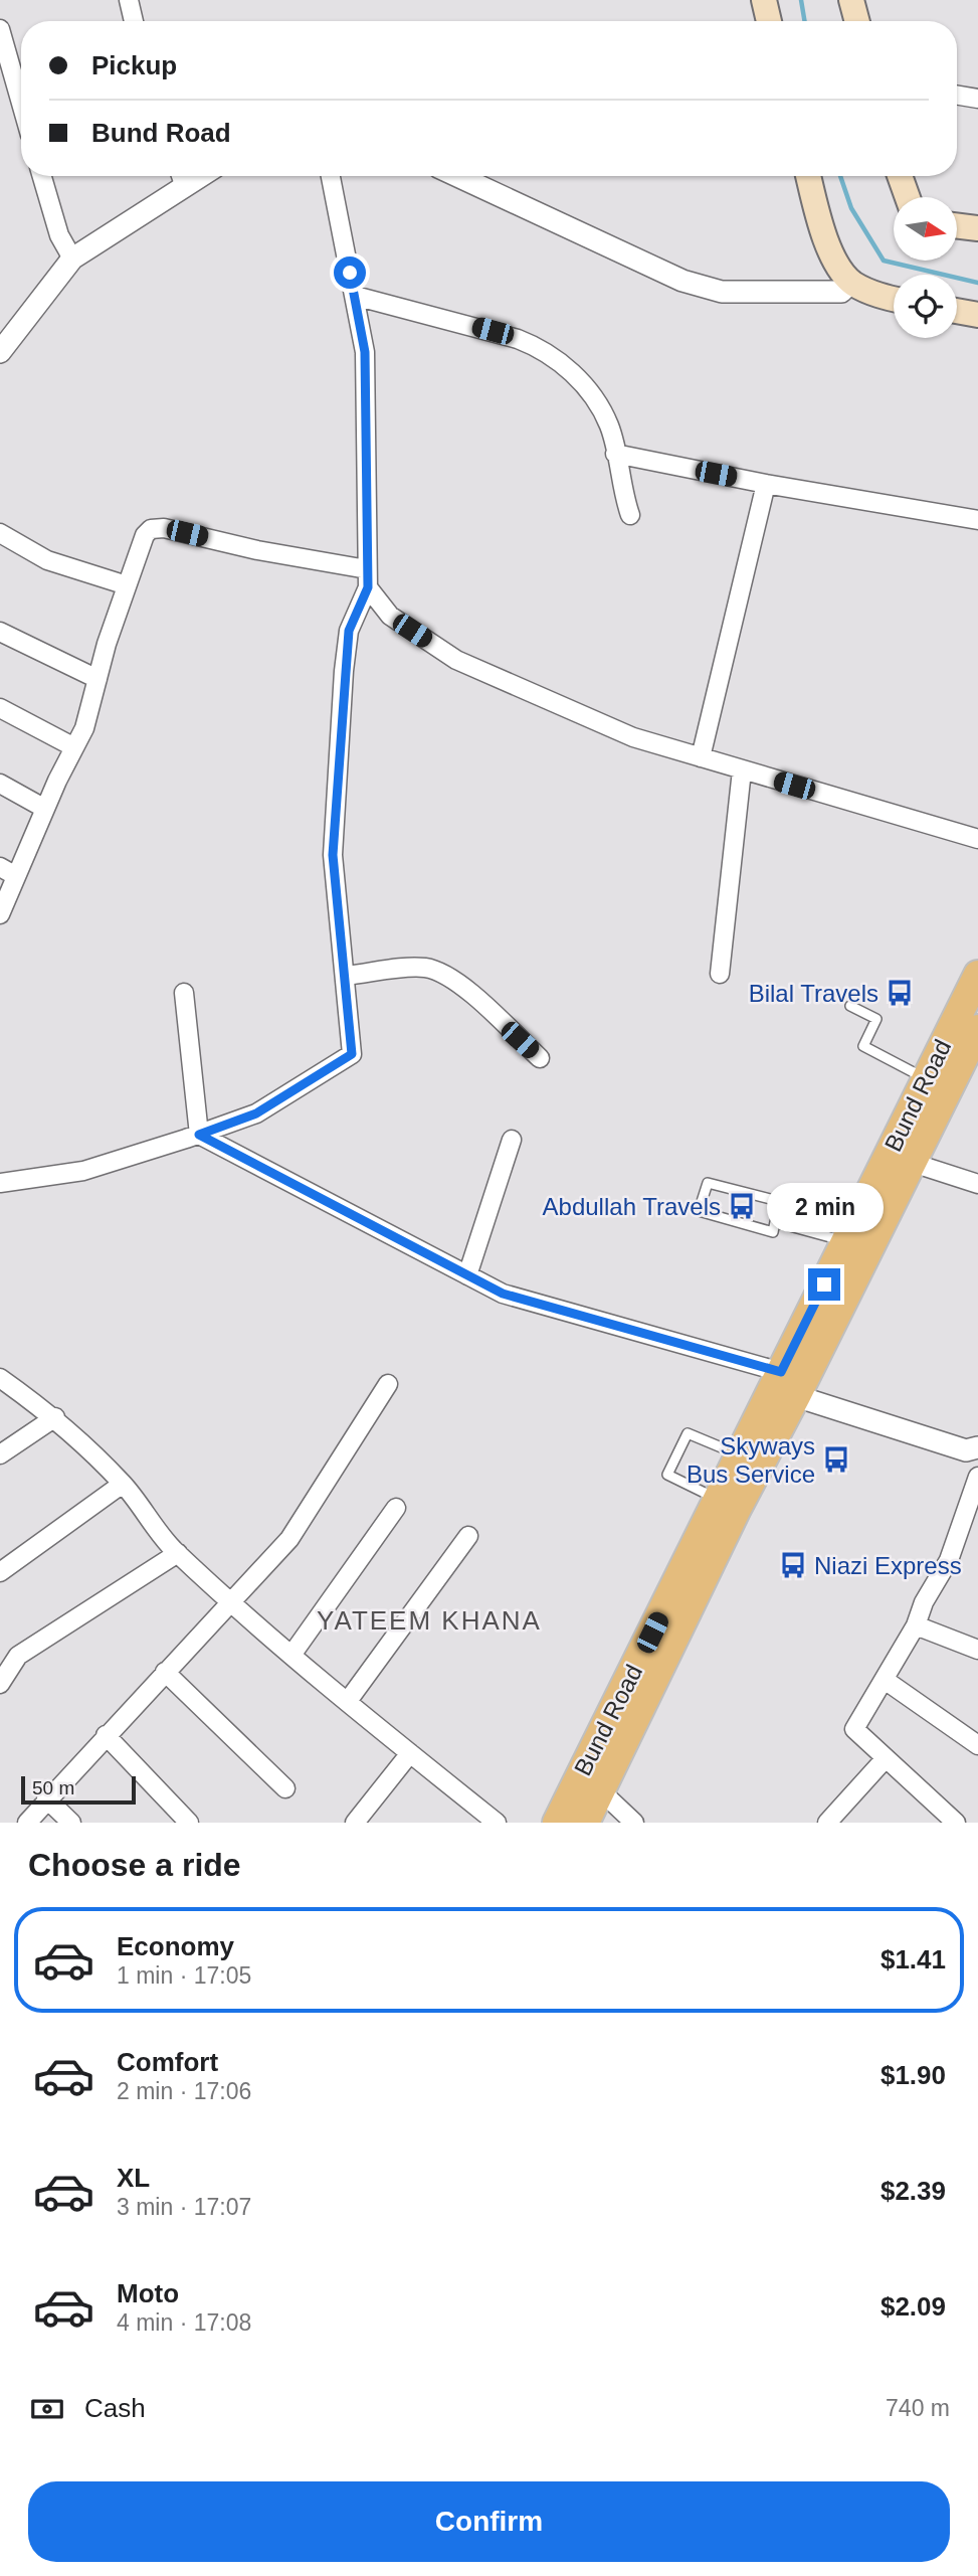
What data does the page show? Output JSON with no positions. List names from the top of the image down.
{
  "streets": {
    "main road": ["Bund Road"]
  },
  "districts": ["YATEEM KHANA"],
  "places": {
    "bus stop": [
      "Bilal Travels",
      "Abdullah Travels",
      "Skyways Bus Service",
      "Niazi Express"
    ]
  },
  "scale_bar": "50 m",
  "north": "right",
  "page": {
    "banner": ["Pickup", "Bund Road"],
    "bubble": "2 min",
    "scale": "50 m",
    "heading": "Choose a ride",
    "list": [
      {
        "name": "Economy",
        "note": "1 min · 17:05",
        "value": "$1.41"
      },
      {
        "name": "Comfort",
        "note": "2 min · 17:06",
        "value": "$1.90"
      },
      {
        "name": "XL",
        "note": "3 min · 17:07",
        "value": "$2.39"
      },
      {
        "name": "Moto",
        "note": "4 min · 17:08",
        "value": "$2.09"
      }
    ],
    "pay": ["Cash", "740 m"],
    "buttons": "Confirm"
  }
}
